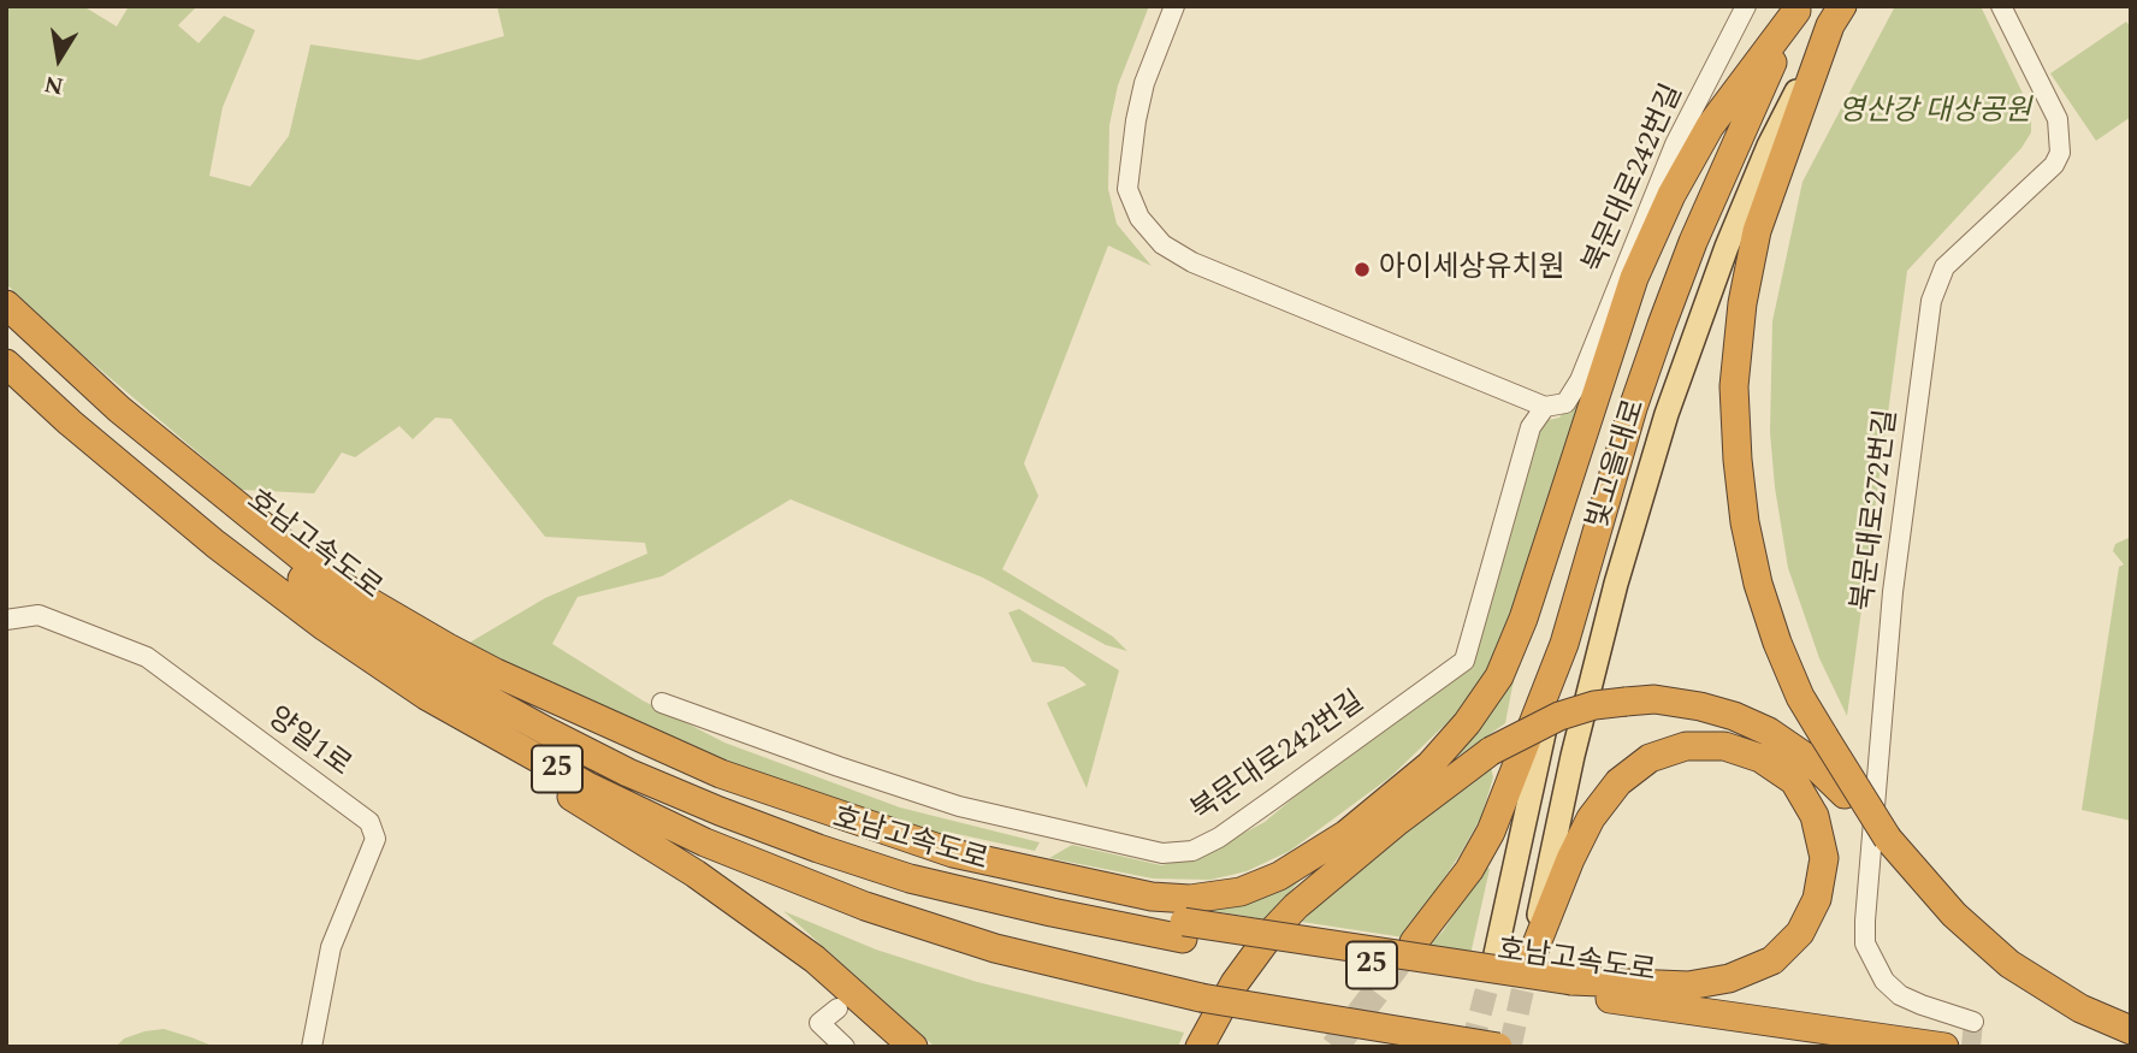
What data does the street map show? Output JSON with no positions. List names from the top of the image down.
{
  "streets": {
    "highway": ["빛고을대로", "호남고속도로", "25"],
    "street": ["북문대로242번길", "북문대로272번길", "양일1로"]
  },
  "parks": ["영산강 대상공원"],
  "places": ["아이세상유치원"],
  "north": "bottom"
}
